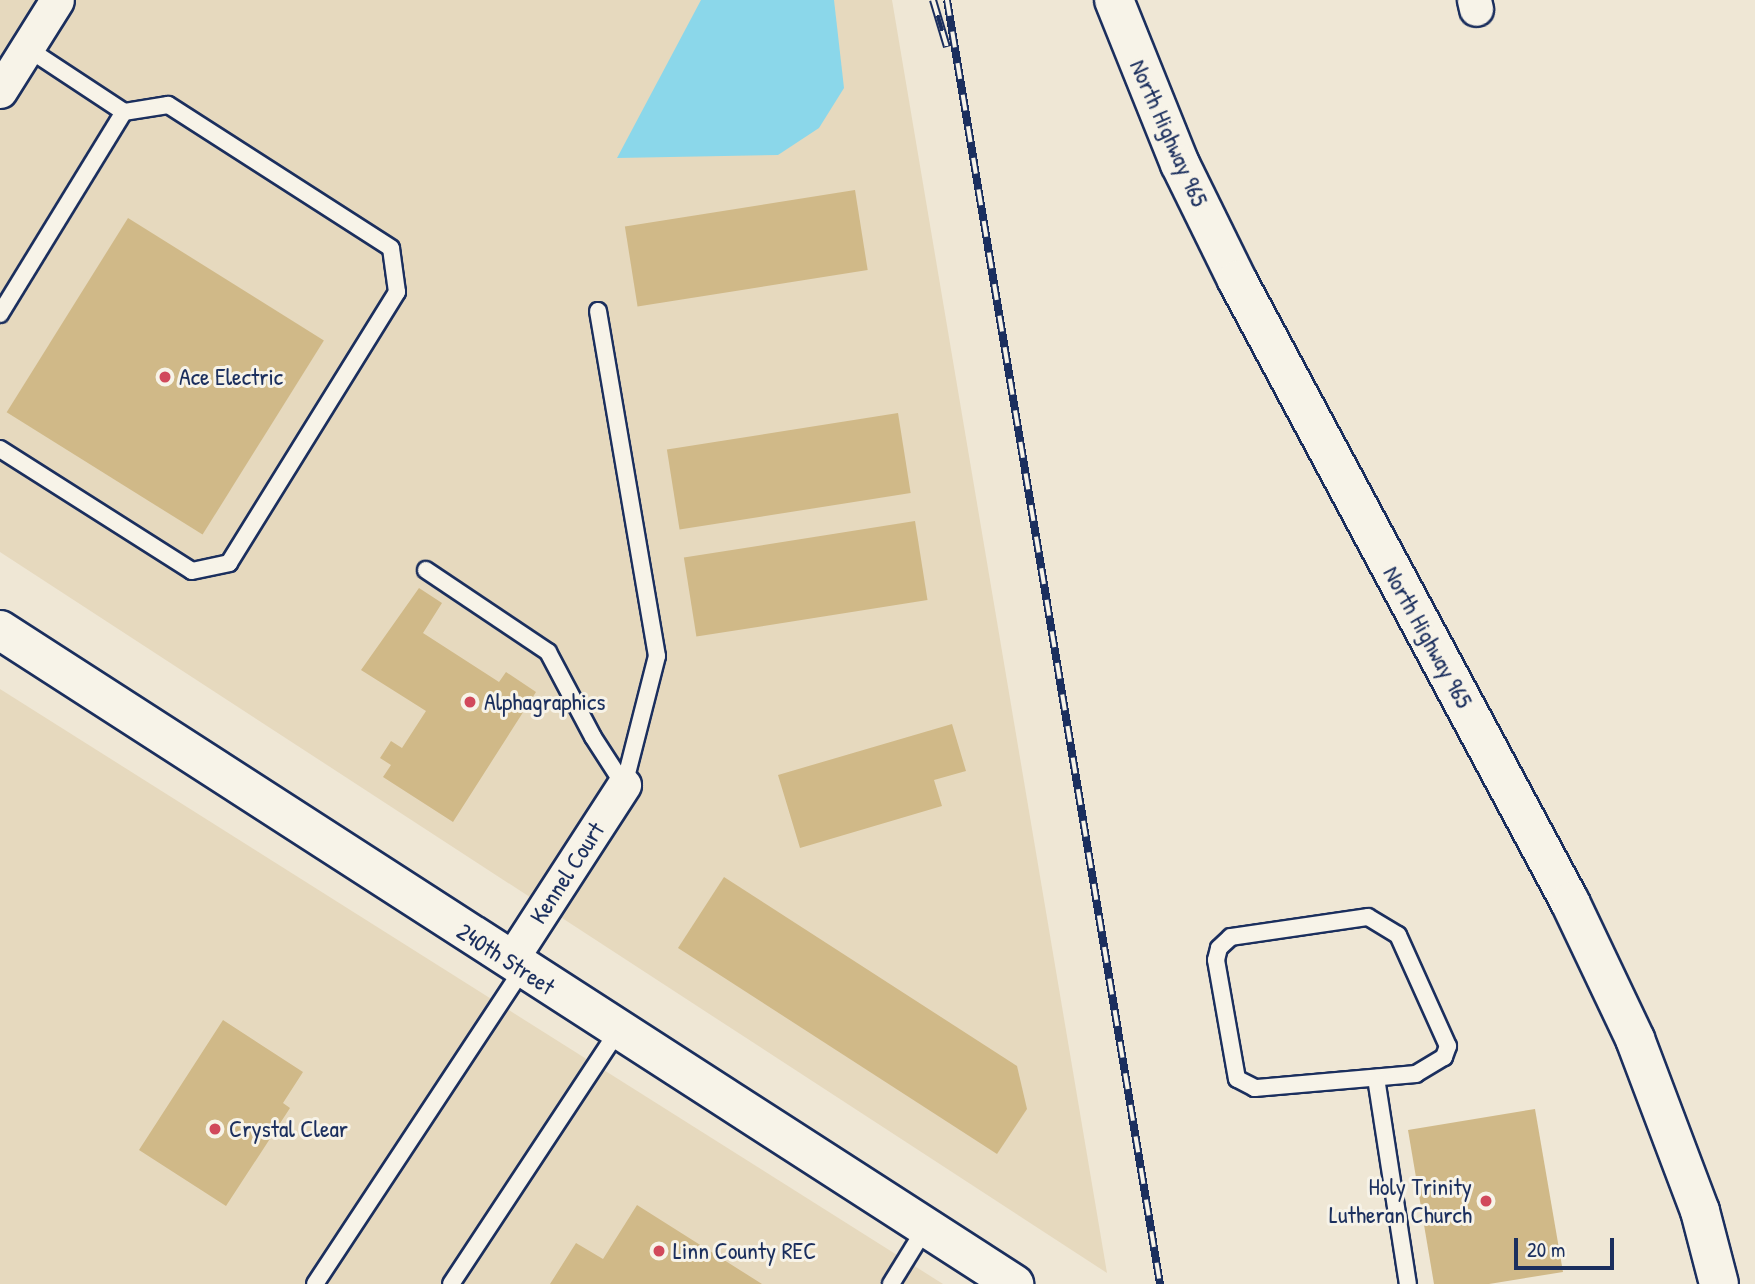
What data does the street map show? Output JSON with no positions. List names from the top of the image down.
{
  "streets": {
    "street": ["North Highway 965", "Kennel Court", "240th Street"]
  },
  "crossings": [
    ["Kennel Court", "240th Street"]
  ],
  "places": [
    "Ace Electric",
    "Alphagraphics",
    "Crystal Clear",
    "Holy Trinity Lutheran Church",
    "Linn County REC"
  ],
  "scale_bar": "20 m"
}
